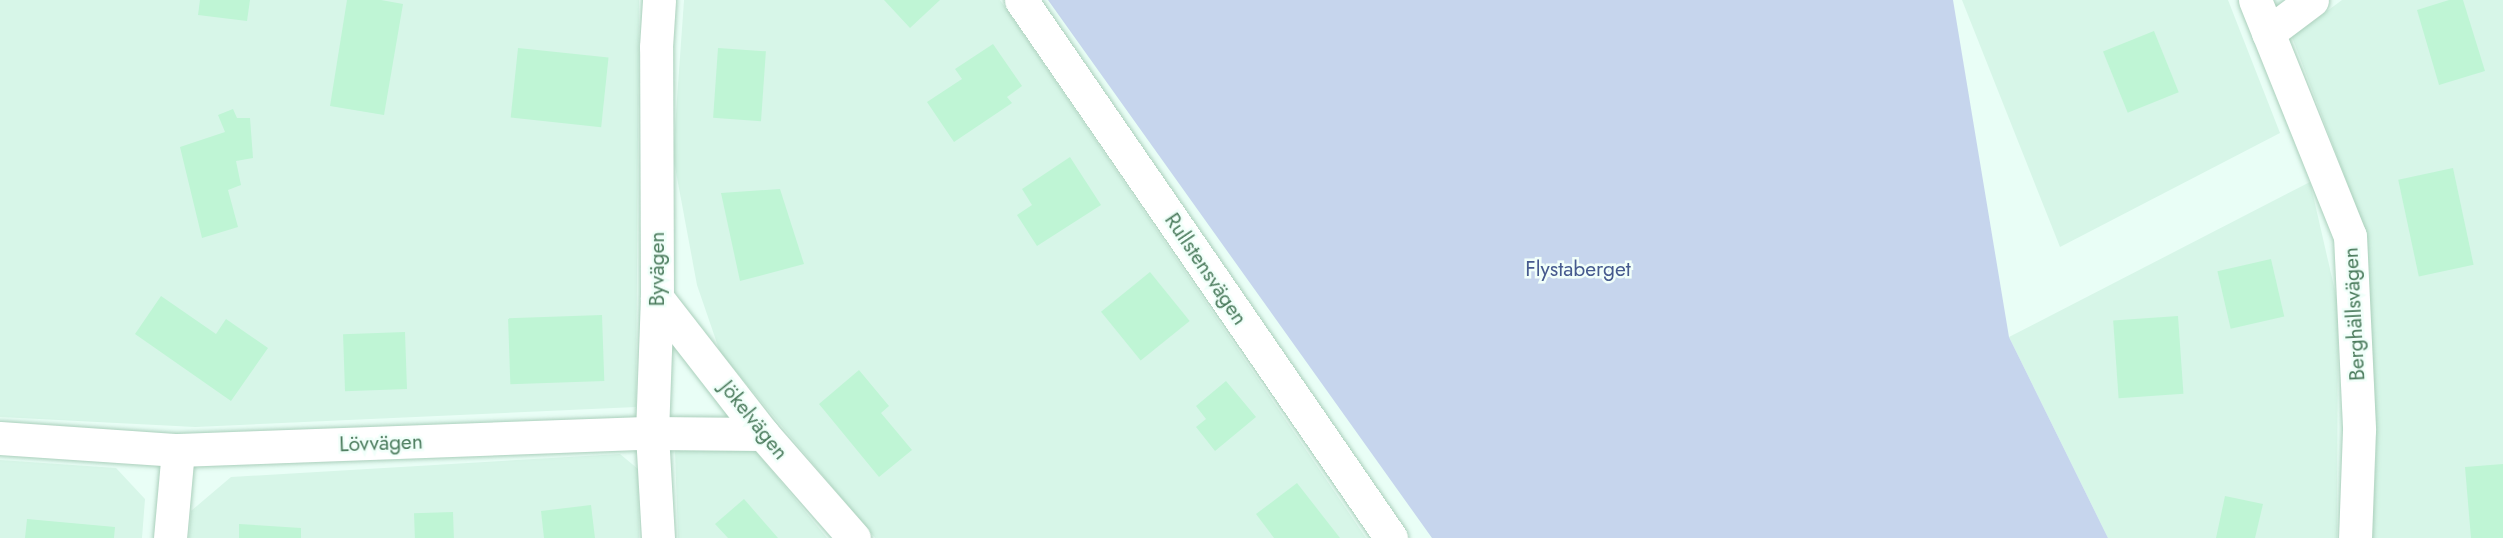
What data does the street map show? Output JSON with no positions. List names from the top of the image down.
{
  "streets": {
    "street": [
      "Byvägen",
      "Rullstensvägen",
      "Berghällsvägen",
      "Jökelvägen",
      "Lövvägen"
    ]
  },
  "crossings": [
    ["Byvägen", "Jökelvägen"],
    ["Byvägen", "Lövvägen"],
    ["Jökelvägen", "Lövvägen"]
  ],
  "parks": ["Flystaberget"]
}
